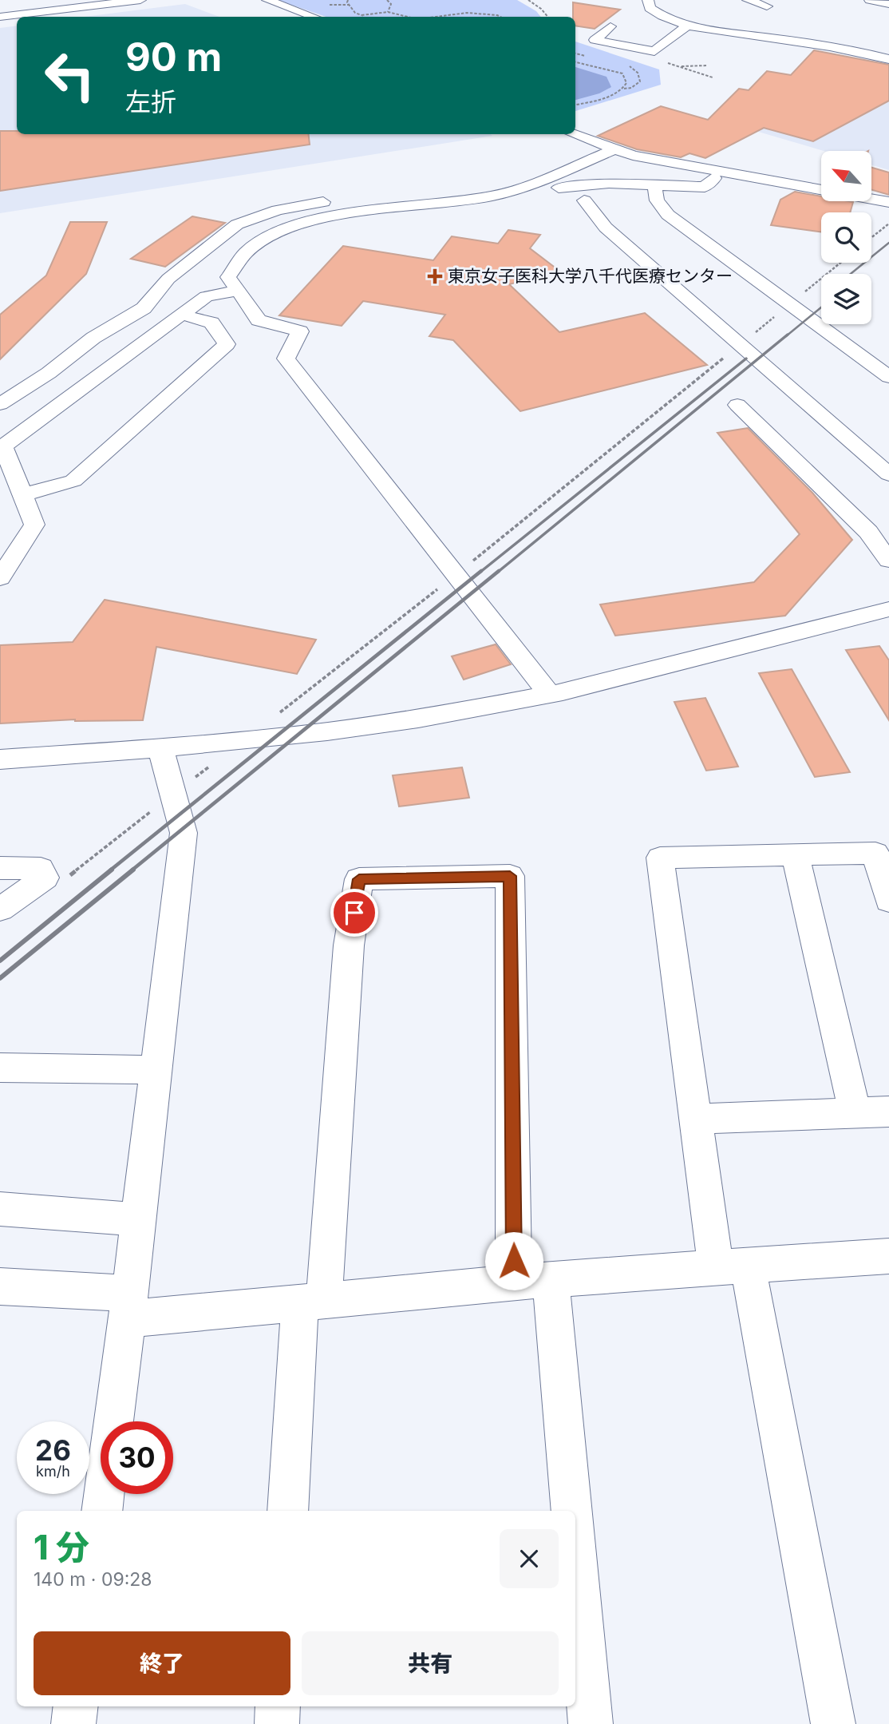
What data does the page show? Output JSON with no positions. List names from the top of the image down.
{
  "places": {
    "health": ["東京女子医科大学八千代医療センター"]
  },
  "north": "top left",
  "page": {
    "turn": ["90 m", "左折"],
    "speed": "26 km/h",
    "limit": "30",
    "heading": ["1 分", "140 m · 09:28"],
    "buttons": ["終了", "共有"]
  }
}
